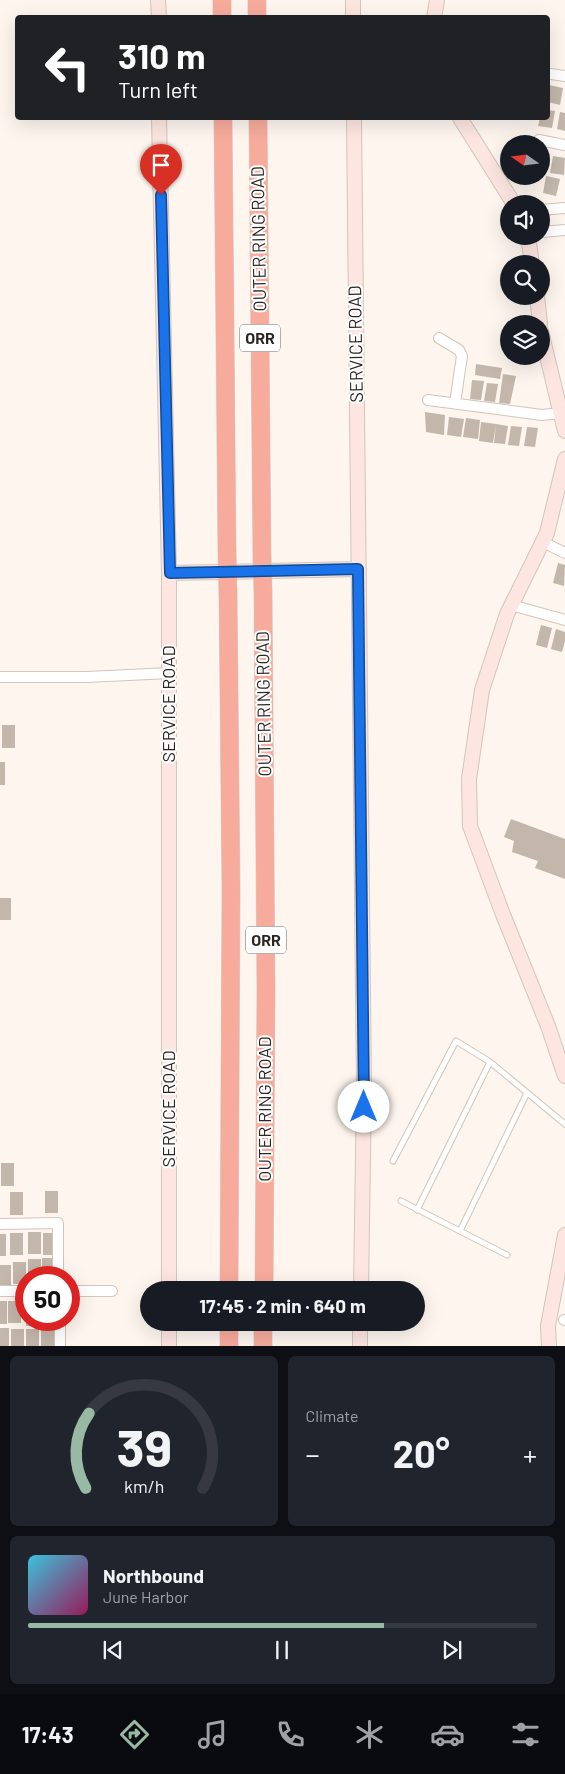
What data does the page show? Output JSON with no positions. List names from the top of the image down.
{
  "streets": {
    "highway": ["OUTER RING ROAD", "ORR"],
    "main road": ["SERVICE ROAD"]
  },
  "north": "left",
  "page": {
    "turn": ["310 m", "Turn left"],
    "limit": "50",
    "trip": "17:45 · 2 min · 640 m",
    "tile": "Climate",
    "heat": ["−", "20°", "+"],
    "song": ["Northbound", "June Harbor"],
    "tabs": "17:43",
    "gauge": ["39", "km/h"]
  }
}
